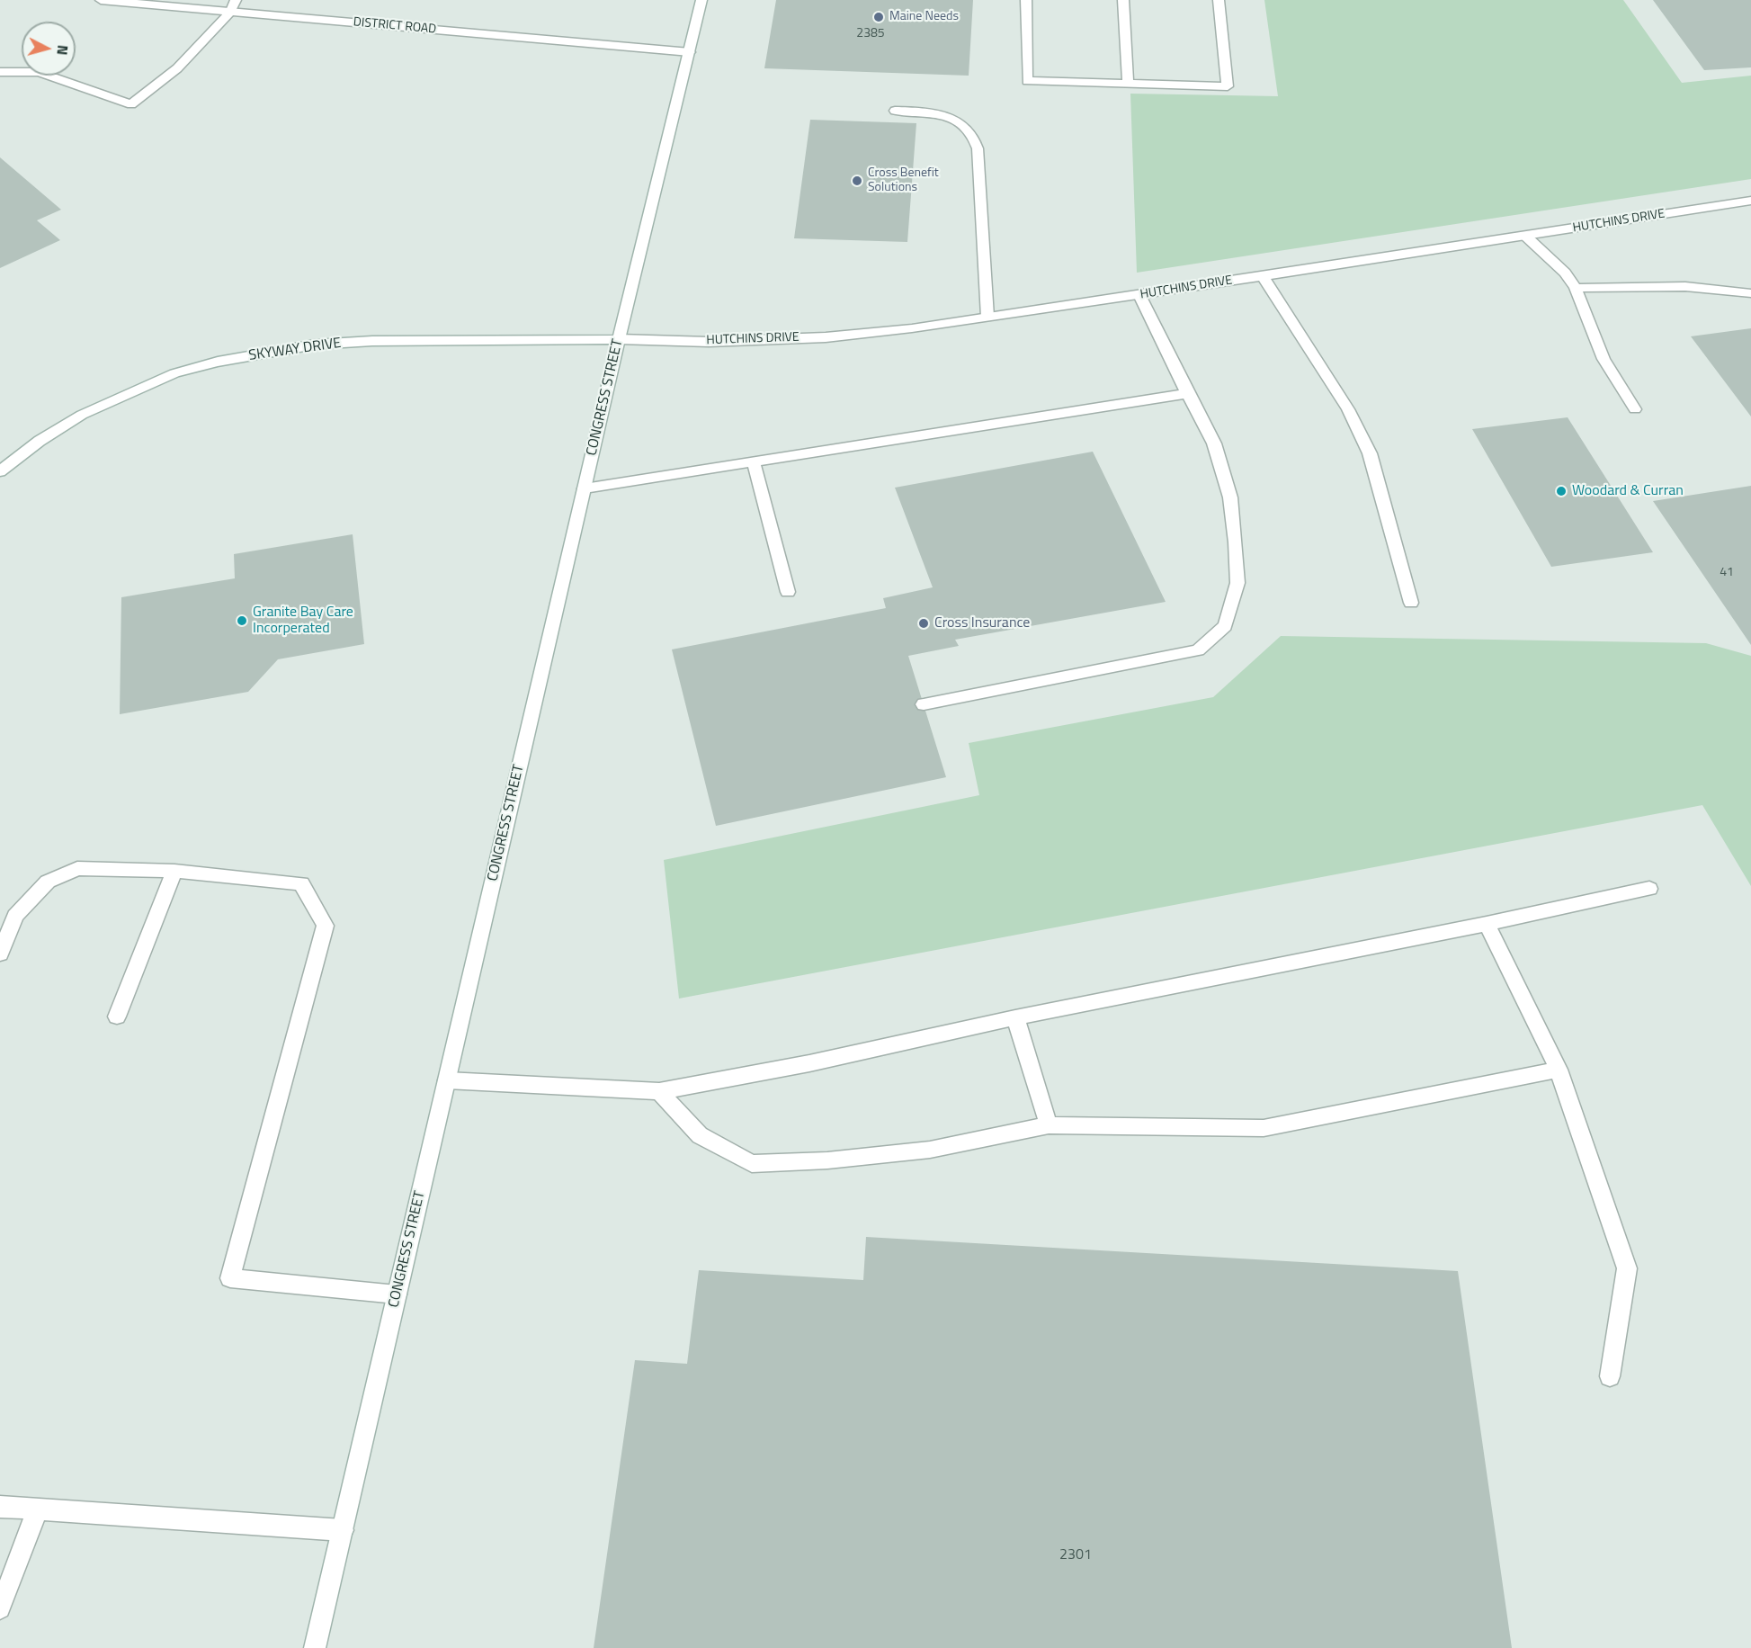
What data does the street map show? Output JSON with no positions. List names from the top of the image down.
{
  "streets": {
    "main road": [
      "DISTRICT ROAD",
      "HUTCHINS DRIVE",
      "SKYWAY DRIVE",
      "CONGRESS STREET"
    ]
  },
  "crossings": [
    ["DISTRICT ROAD", "CONGRESS STREET"],
    ["HUTCHINS DRIVE", "SKYWAY DRIVE"],
    ["HUTCHINS DRIVE", "CONGRESS STREET"],
    ["SKYWAY DRIVE", "CONGRESS STREET"]
  ],
  "places": [
    "Maine Needs",
    "Cross Benefit Solutions",
    "Woodard & Curran",
    "Granite Bay Care Incorperated",
    "Cross Insurance"
  ],
  "house_numbers": ["2385", "41", "2301"],
  "north": "right"
}
